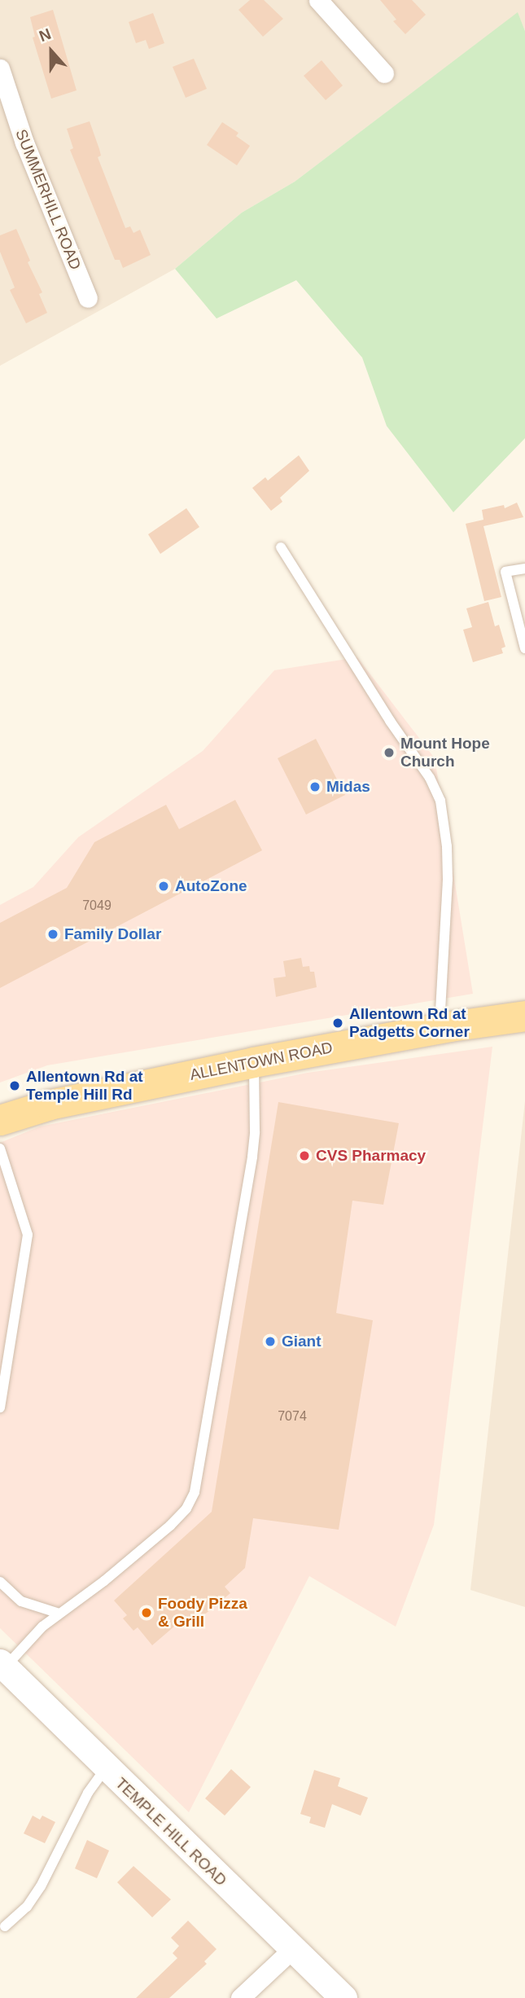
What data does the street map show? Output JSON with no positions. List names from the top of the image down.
{
  "streets": {
    "main road": ["ALLENTOWN ROAD", "TEMPLE HILL ROAD"],
    "street": ["SUMMERHILL ROAD"]
  },
  "places": [
    "Mount Hope Church",
    "Midas",
    "AutoZone",
    "Family Dollar",
    "Allentown Rd at Padgetts Corner",
    "Allentown Rd at Temple Hill Rd",
    "CVS Pharmacy",
    "Giant",
    "Foody Pizza & Grill"
  ],
  "house_numbers": ["7049", "7074"],
  "north": "top"
}
